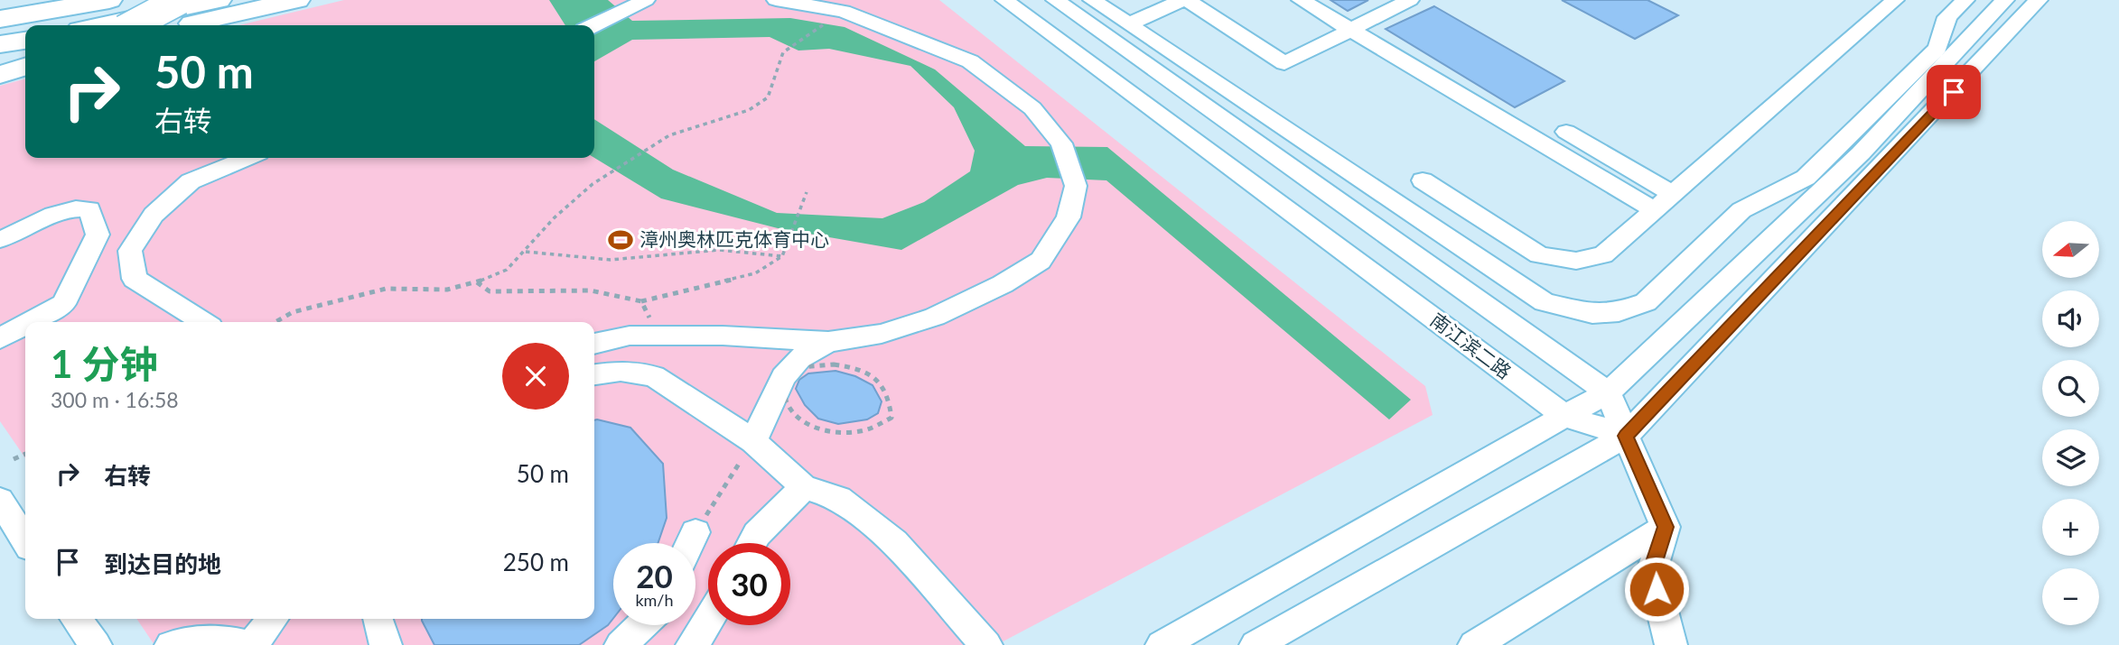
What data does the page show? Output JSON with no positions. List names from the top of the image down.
{
  "streets": {
    "street": ["南江滨二路"]
  },
  "places": {
    "sports": ["漳州奥林匹克体育中心"]
  },
  "north": "left",
  "page": {
    "turn": ["50 m", "右转"],
    "map_buttons": ["+", "−"],
    "heading": ["1 分钟", "300 m · 16:58"],
    "list": [
      {
        "name": "右转",
        "value": "50 m"
      },
      {
        "name": "到达目的地",
        "value": "250 m"
      }
    ],
    "speed": "20 km/h",
    "limit": "30"
  }
}
